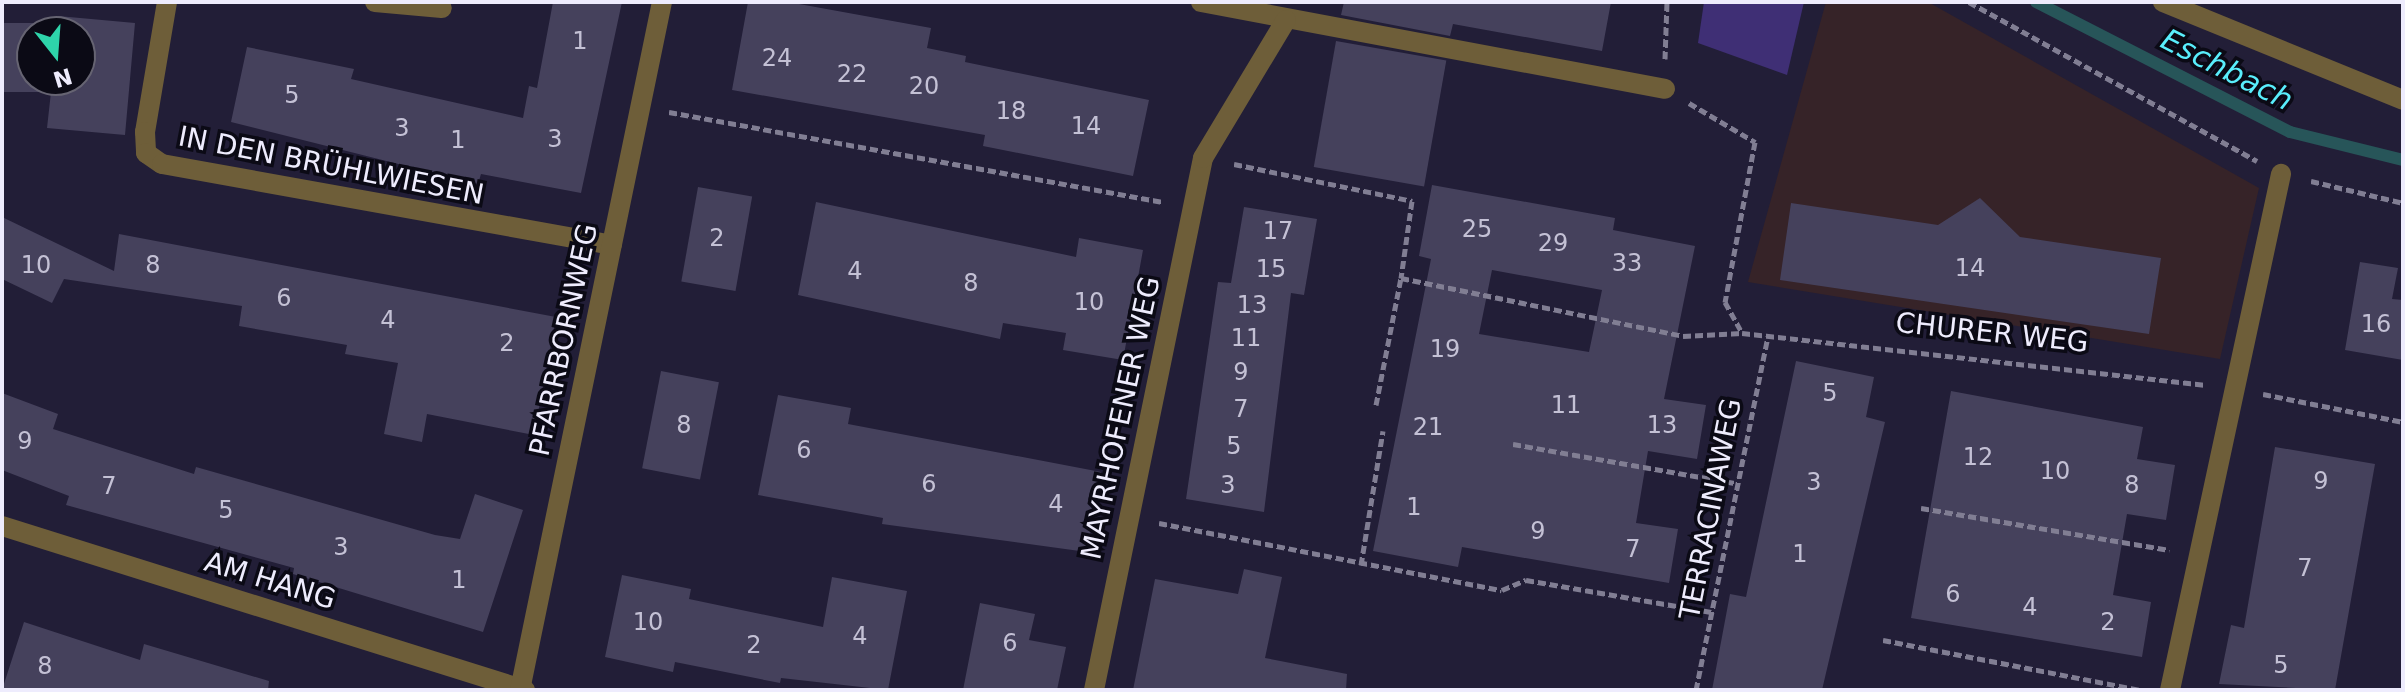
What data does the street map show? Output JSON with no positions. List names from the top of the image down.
{
  "streets": {
    "street": [
      "IN DEN BRÜHLWIESEN",
      "PFARRBORNWEG",
      "MAYRHOFENER WEG",
      "AM HANG"
    ],
    "path": ["CHURER WEG", "TERRACINAWEG"]
  },
  "crossings": [
    ["IN DEN BRÜHLWIESEN", "PFARRBORNWEG"],
    ["CHURER WEG", "TERRACINAWEG"],
    ["PFARRBORNWEG", "AM HANG"]
  ],
  "water": ["Eschbach"],
  "house_numbers": [
    "1",
    "24",
    "22",
    "20",
    "5",
    "18",
    "14",
    "3",
    "3",
    "1",
    "25",
    "17",
    "2",
    "29",
    "33",
    "10",
    "8",
    "14",
    "15",
    "4",
    "8",
    "6",
    "10",
    "13",
    "4",
    "16",
    "11",
    "2",
    "19",
    "9",
    "5",
    "11",
    "7",
    "8",
    "13",
    "21",
    "9",
    "5",
    "6",
    "12",
    "10",
    "9",
    "3",
    "6",
    "3",
    "8",
    "7",
    "4",
    "1",
    "5",
    "9",
    "3",
    "7",
    "1",
    "7",
    "1",
    "6",
    "4",
    "10",
    "2",
    "4",
    "6",
    "2",
    "5",
    "8"
  ],
  "north": "bottom"
}
